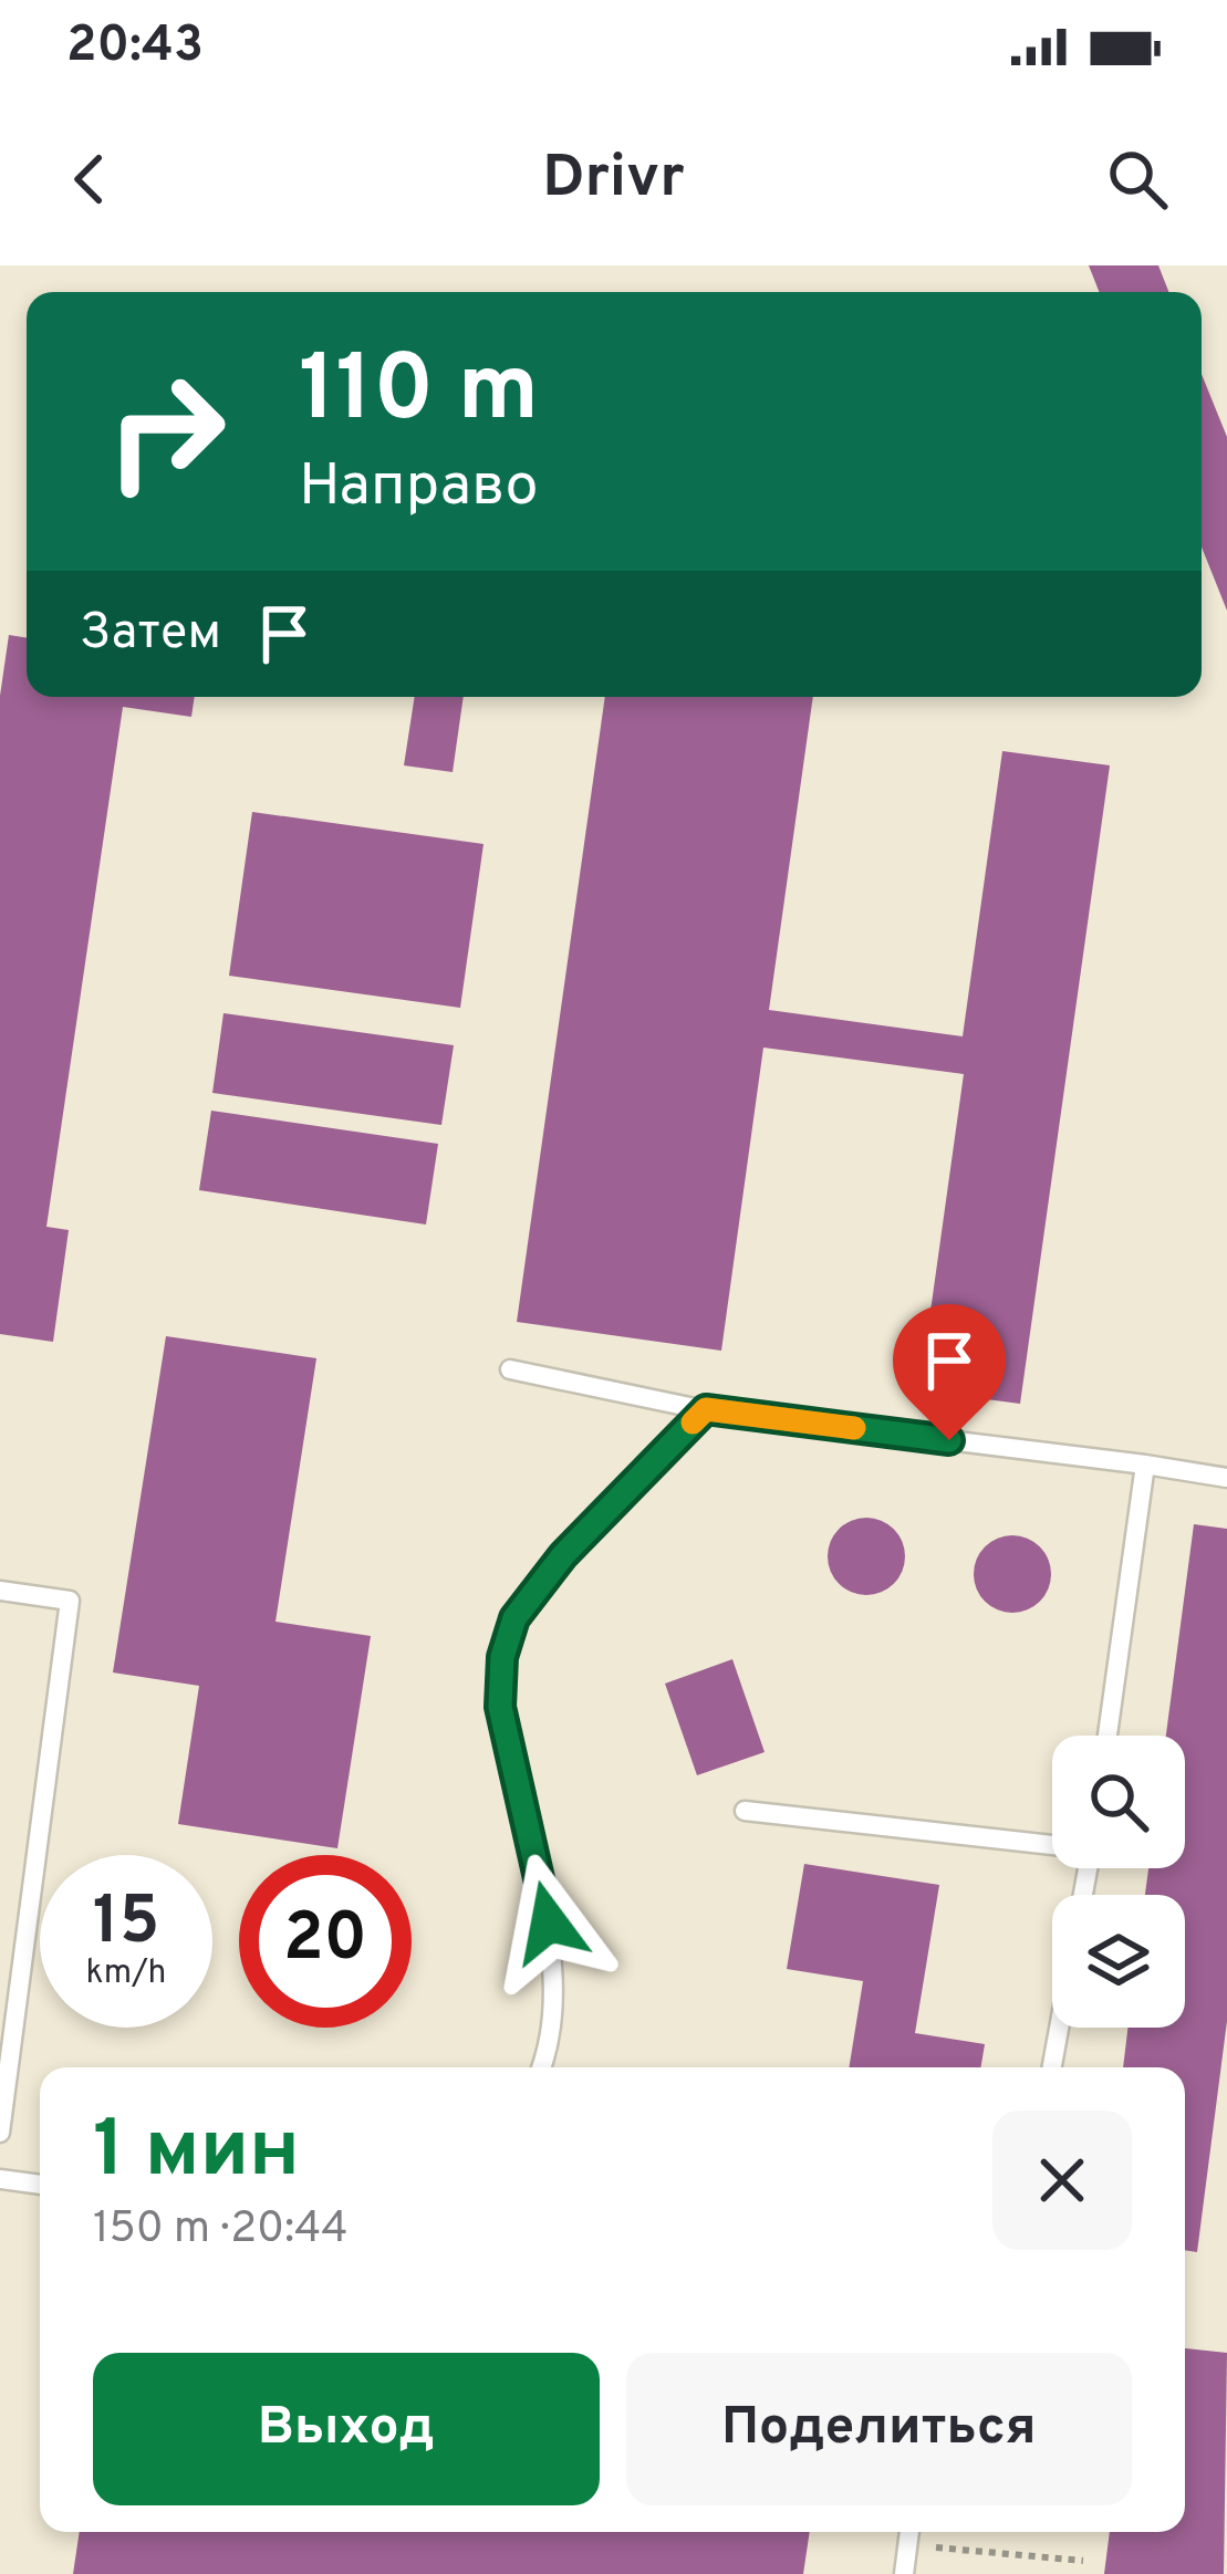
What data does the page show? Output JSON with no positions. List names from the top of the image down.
{
  "page": {
    "status": "20:43",
    "header": "Drivr",
    "turn": ["110 m", "Направо"],
    "then": "Затем",
    "speed": "15 km/h",
    "limit": "20",
    "heading": ["1 мин", "150 m · 20:44"],
    "buttons": ["Выход", "Поделиться"]
  }
}
